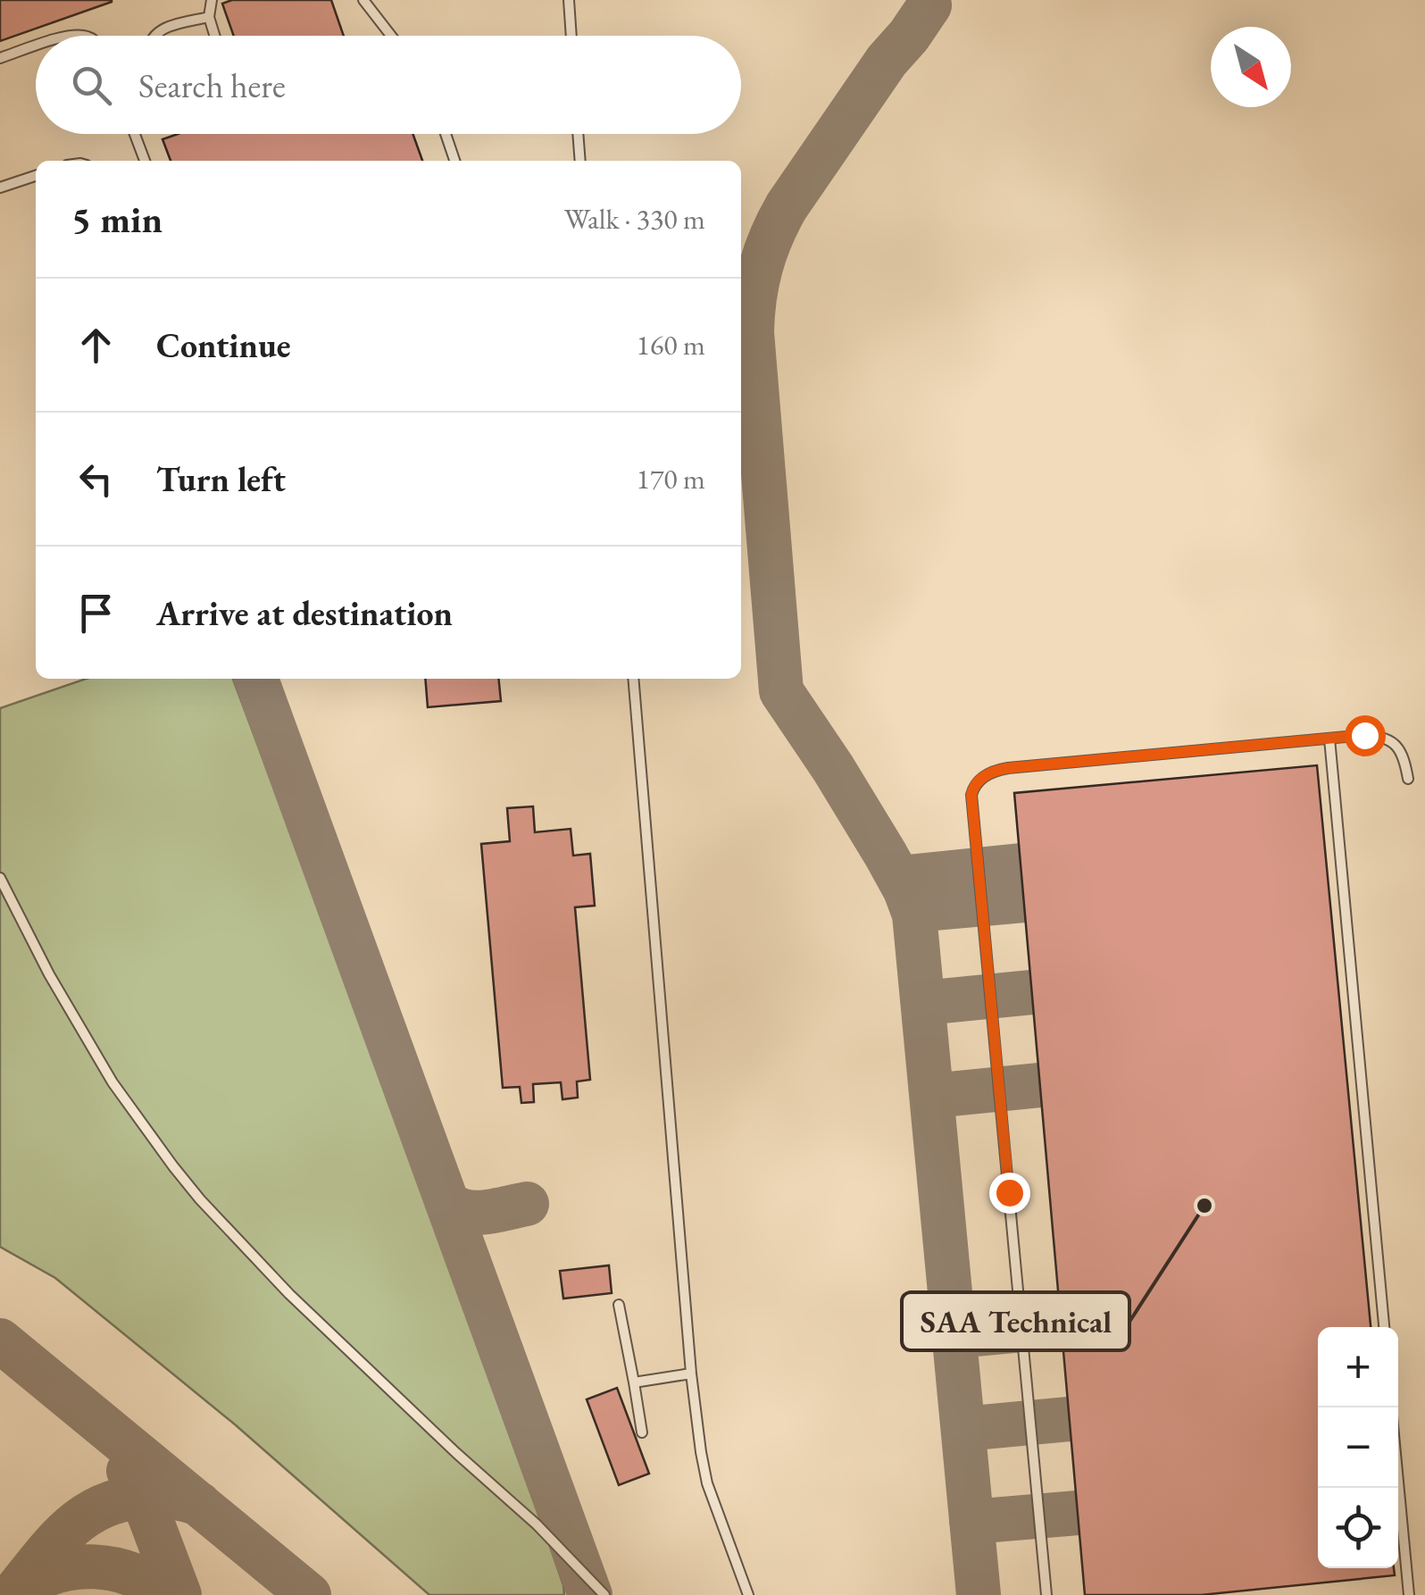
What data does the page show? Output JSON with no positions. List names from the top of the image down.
{
  "places": ["SAA Technical"],
  "north": "bottom right",
  "page": {
    "search": "Search here",
    "heading": ["5 min", "Walk · 330 m"],
    "list": [
      ["Continue", "160 m"],
      ["Turn left", "170 m"],
      "Arrive at destination"
    ],
    "map_buttons": ["+", "−"]
  }
}
